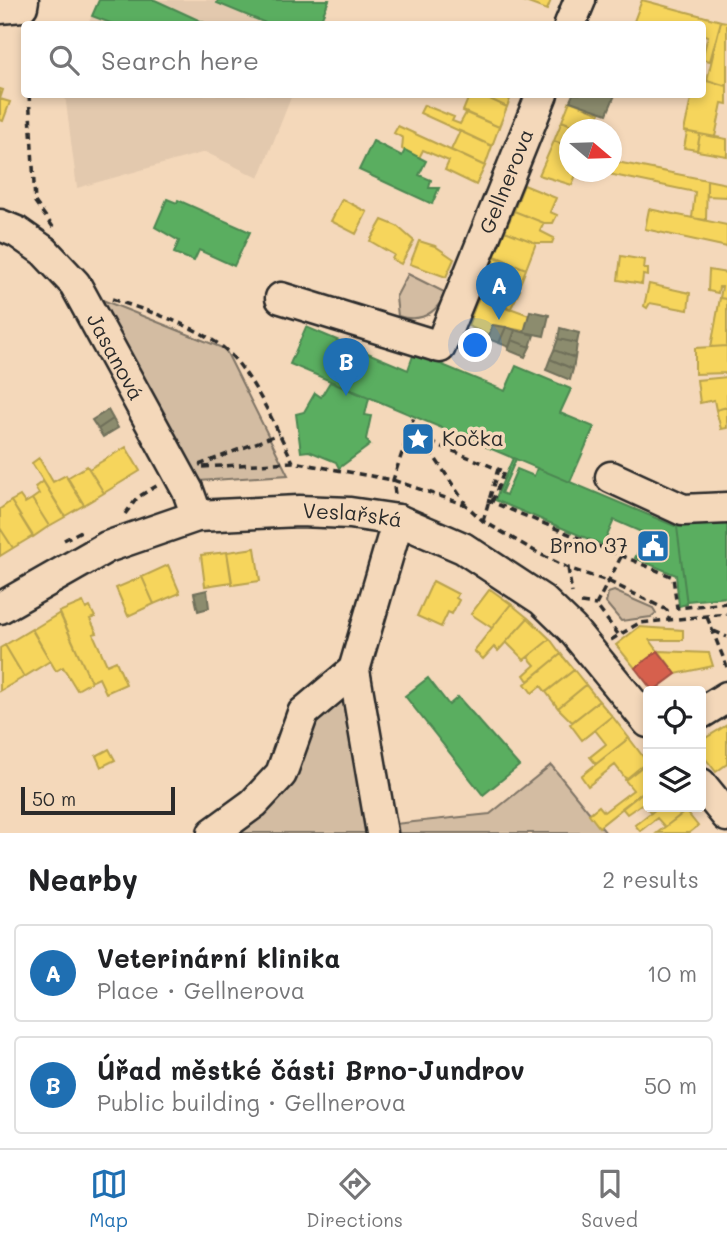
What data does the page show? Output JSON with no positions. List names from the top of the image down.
{
  "streets": {
    "street": ["Gellnerova", "Jasanová", "Veslařská"]
  },
  "crossings": [
    ["Jasanová", "Veslařská"]
  ],
  "places": {
    "place": ["Kočka"],
    "public building": ["Brno 37"]
  },
  "scale_bar": "50 m",
  "north": "right",
  "page": {
    "search": "Search here",
    "pins": ["A", "B"],
    "scale": "50 m",
    "heading": ["Nearby", "2 results"],
    "list": [
      {
        "mark": "A",
        "name": "Veterinární klinika",
        "note": "Place · Gellnerova",
        "value": "10 m"
      },
      {
        "mark": "B",
        "name": "Úřad městké části Brno-Jundrov",
        "note": "Public building · Gellnerova",
        "value": "50 m"
      }
    ],
    "nav": ["Map", "Directions", "Saved"]
  }
}
